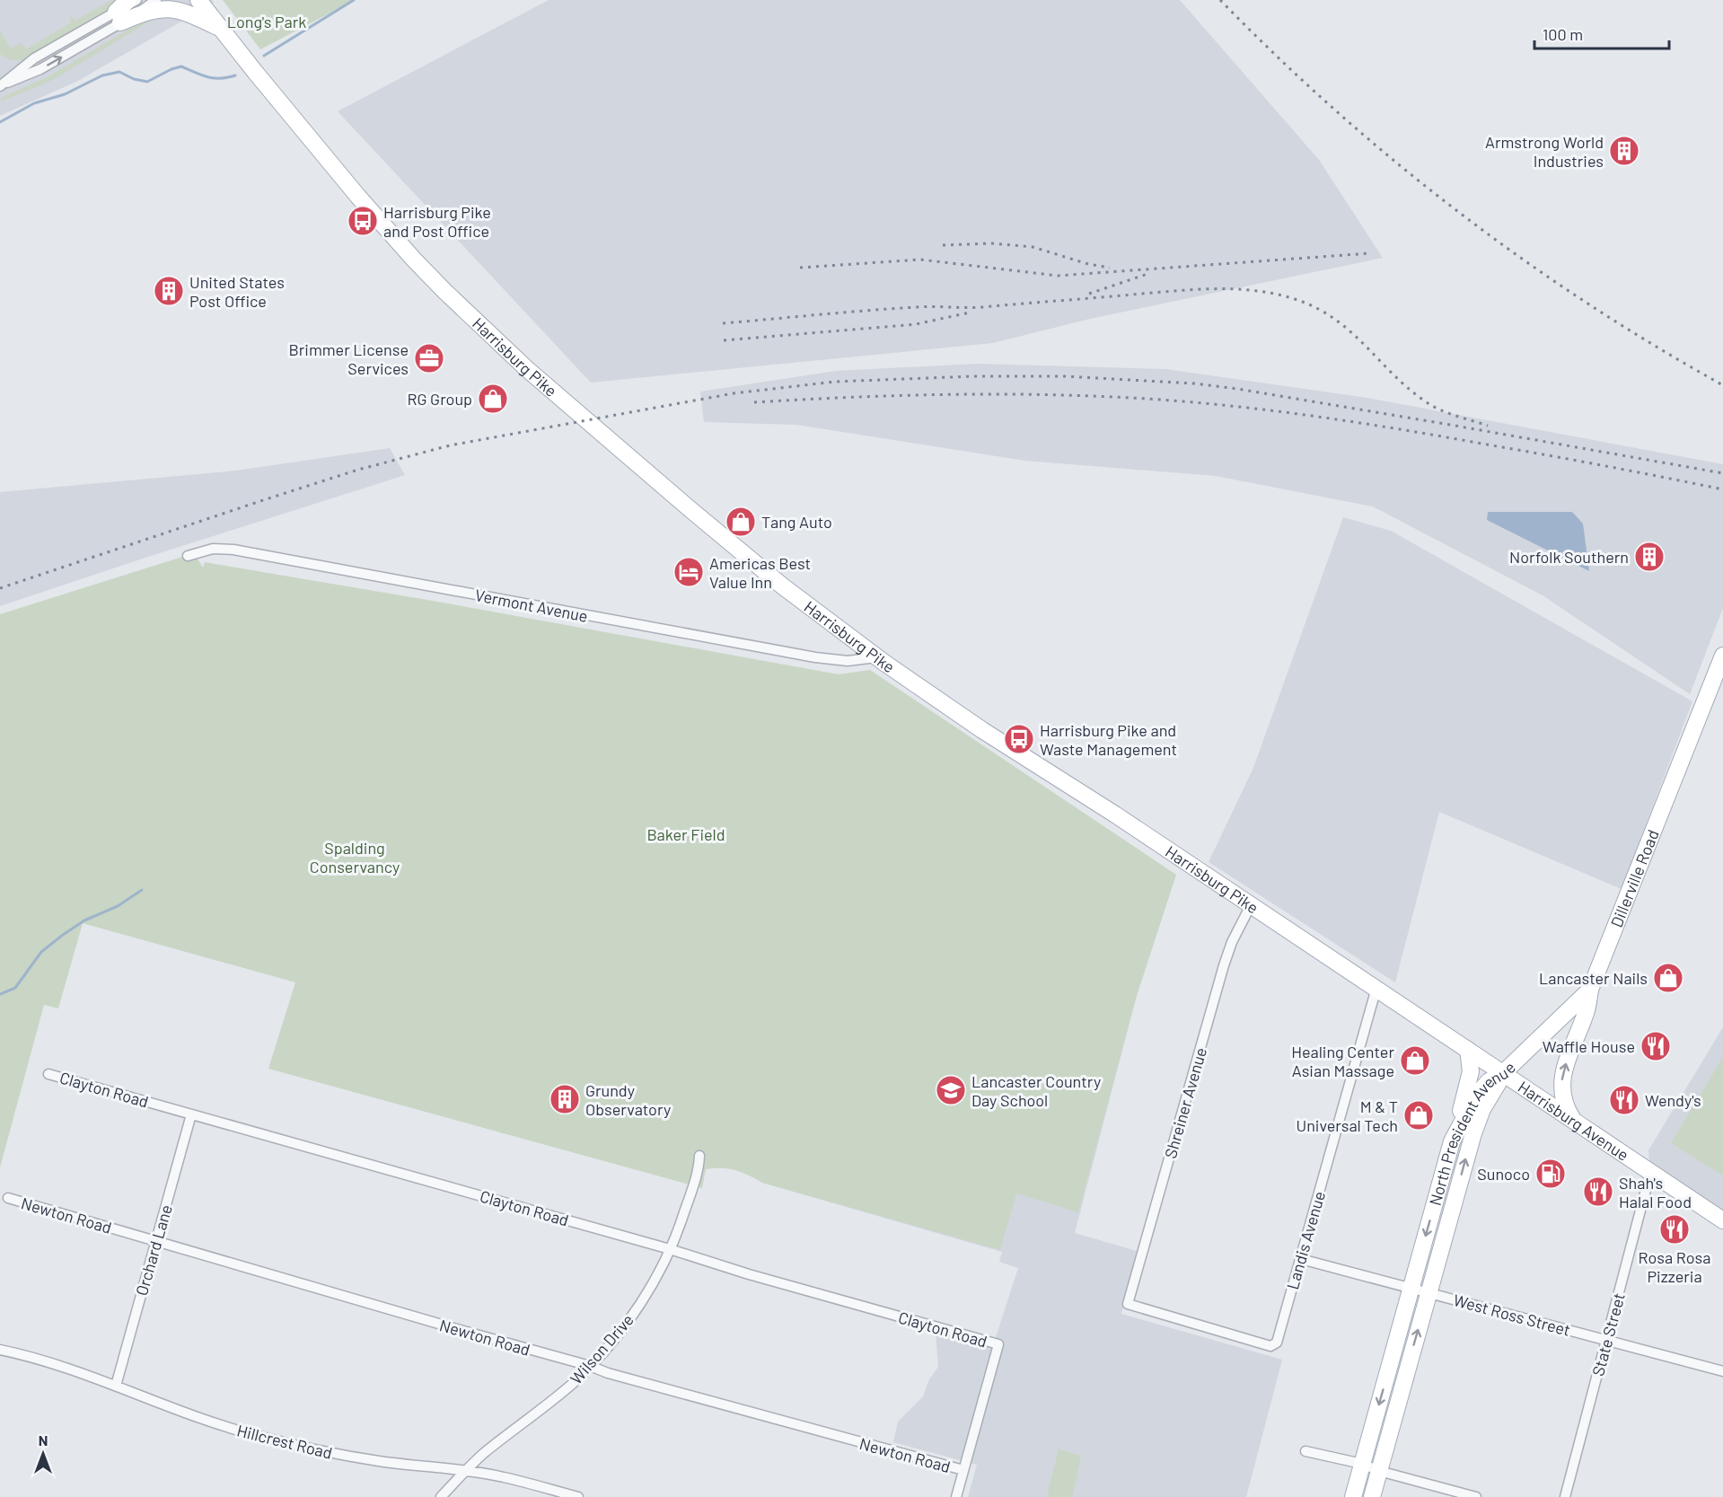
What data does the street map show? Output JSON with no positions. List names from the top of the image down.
{
  "streets": {
    "main road": [
      "Harrisburg Pike",
      "Dillerville Road",
      "Harrisburg Avenue",
      "North President Avenue"
    ],
    "street": [
      "Vermont Avenue",
      "Clayton Road",
      "Shreiner Avenue",
      "Newton Road",
      "Landis Avenue",
      "Orchard Lane",
      "West Ross Street",
      "State Street",
      "Wilson Drive",
      "Hillcrest Road"
    ]
  },
  "crossings": [
    ["Harrisburg Pike", "Vermont Avenue"],
    ["Harrisburg Pike", "Dillerville Road"],
    ["Harrisburg Pike", "Shreiner Avenue"],
    ["Harrisburg Pike", "Harrisburg Avenue"],
    ["Harrisburg Pike", "North President Avenue"],
    ["Harrisburg Pike", "Landis Avenue"],
    ["Dillerville Road", "Harrisburg Avenue"],
    ["Dillerville Road", "North President Avenue"],
    ["Clayton Road", "Newton Road"],
    ["Clayton Road", "Orchard Lane"],
    ["Clayton Road", "Wilson Drive"],
    ["Shreiner Avenue", "Landis Avenue"],
    ["Harrisburg Avenue", "North President Avenue"],
    ["Harrisburg Avenue", "State Street"],
    ["North President Avenue", "West Ross Street"],
    ["Newton Road", "Orchard Lane"],
    ["Newton Road", "Wilson Drive"],
    ["Landis Avenue", "West Ross Street"],
    ["Orchard Lane", "Hillcrest Road"],
    ["West Ross Street", "State Street"],
    ["Wilson Drive", "Hillcrest Road"]
  ],
  "parks": ["Long's Park", "Baker Field", "Spalding Conservancy"],
  "places": {
    "building": [
      "Armstrong World Industries",
      "United States Post Office",
      "Norfolk Southern",
      "Grundy Observatory"
    ],
    "bus stop": ["Harrisburg Pike and Post Office", "Harrisburg Pike and Waste Management"],
    "office": ["Brimmer License Services"],
    "shop": [
      "RG Group",
      "Tang Auto",
      "Lancaster Nails",
      "Healing Center Asian Massage",
      "M & T Universal Tech"
    ],
    "hotel": ["Americas Best Value Inn"],
    "restaurant": [
      "Waffle House",
      "Wendy's",
      "Shah's Halal Food",
      "Rosa Rosa Pizzeria"
    ],
    "school or university": ["Lancaster Country Day School"],
    "fuel station": ["Sunoco"]
  },
  "scale_bar": "100 m",
  "north": "top"
}
